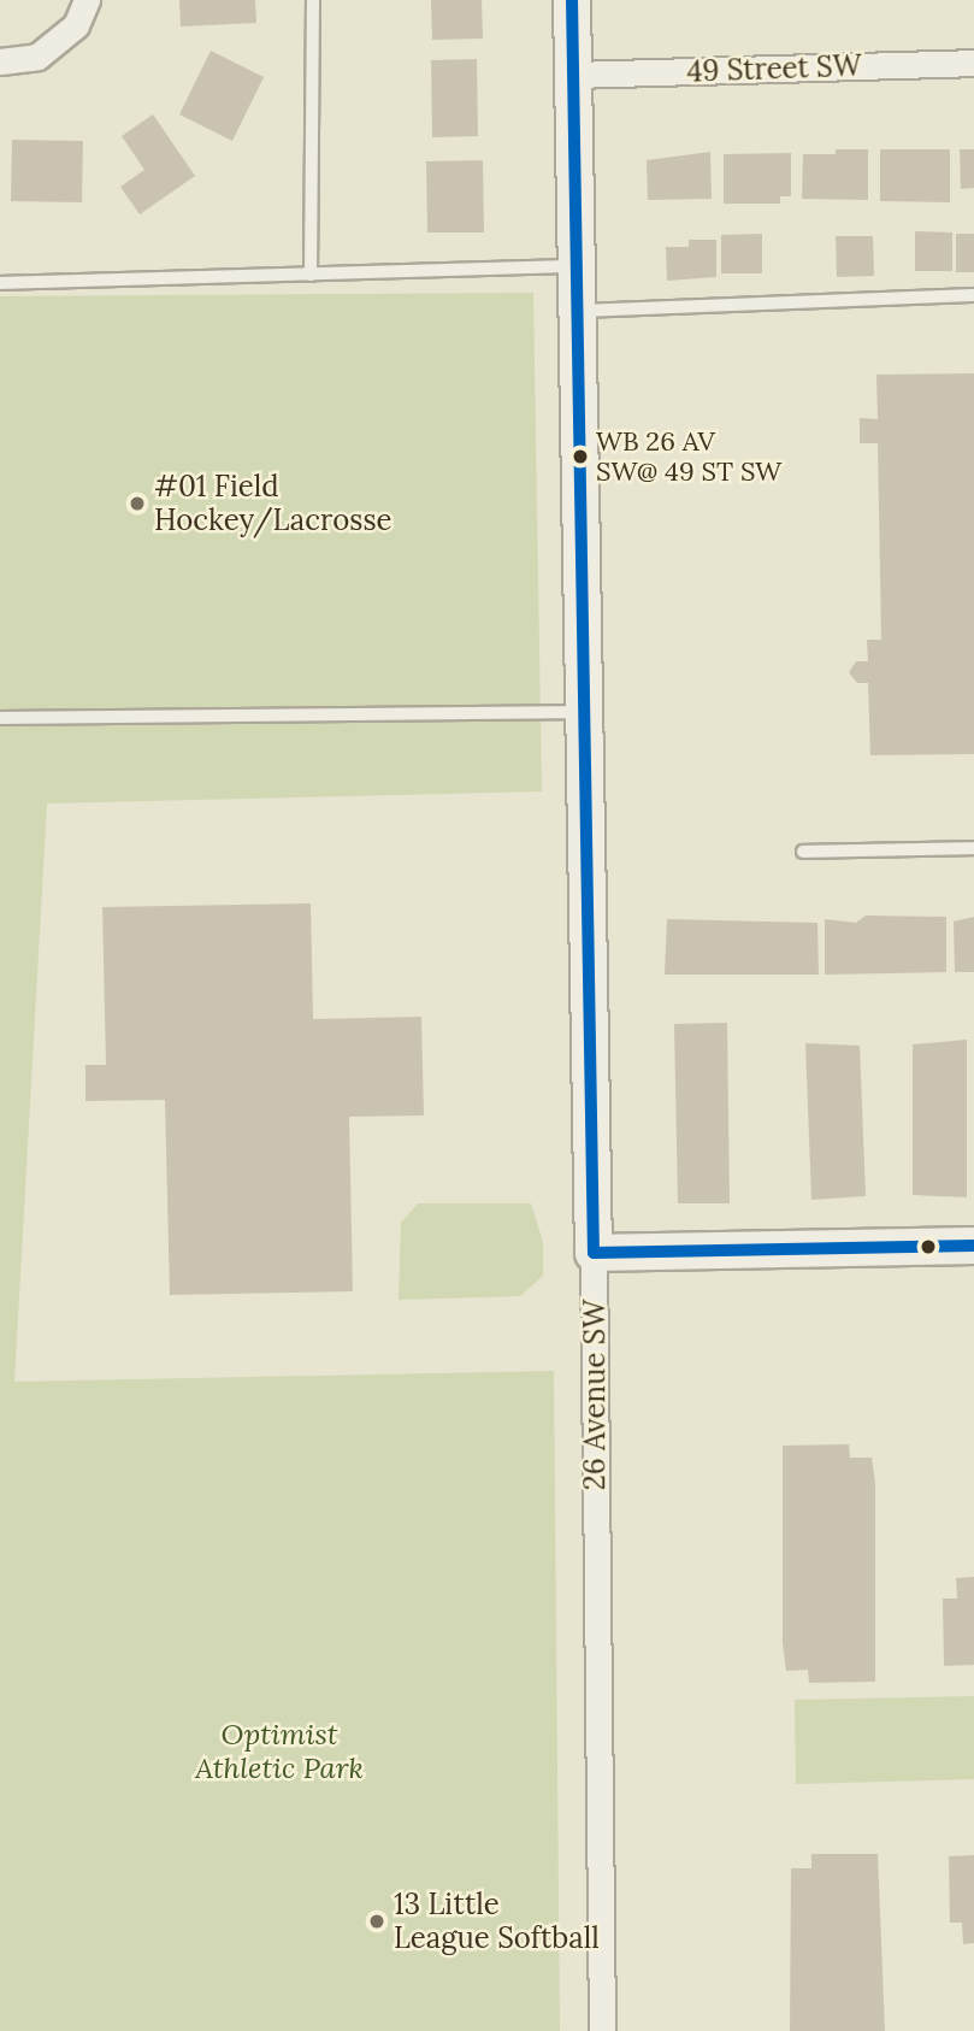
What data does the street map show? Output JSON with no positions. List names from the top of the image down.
{
  "streets": {
    "street": ["49 Street SW", "26 Avenue SW"]
  },
  "crossings": [
    ["49 Street SW", "26 Avenue SW"]
  ],
  "parks": ["Optimist Athletic Park"],
  "places": ["WB 26 AV SW@ 49 ST SW", "#01 Field Hockey/Lacrosse", "13 Little League Softball"]
}
